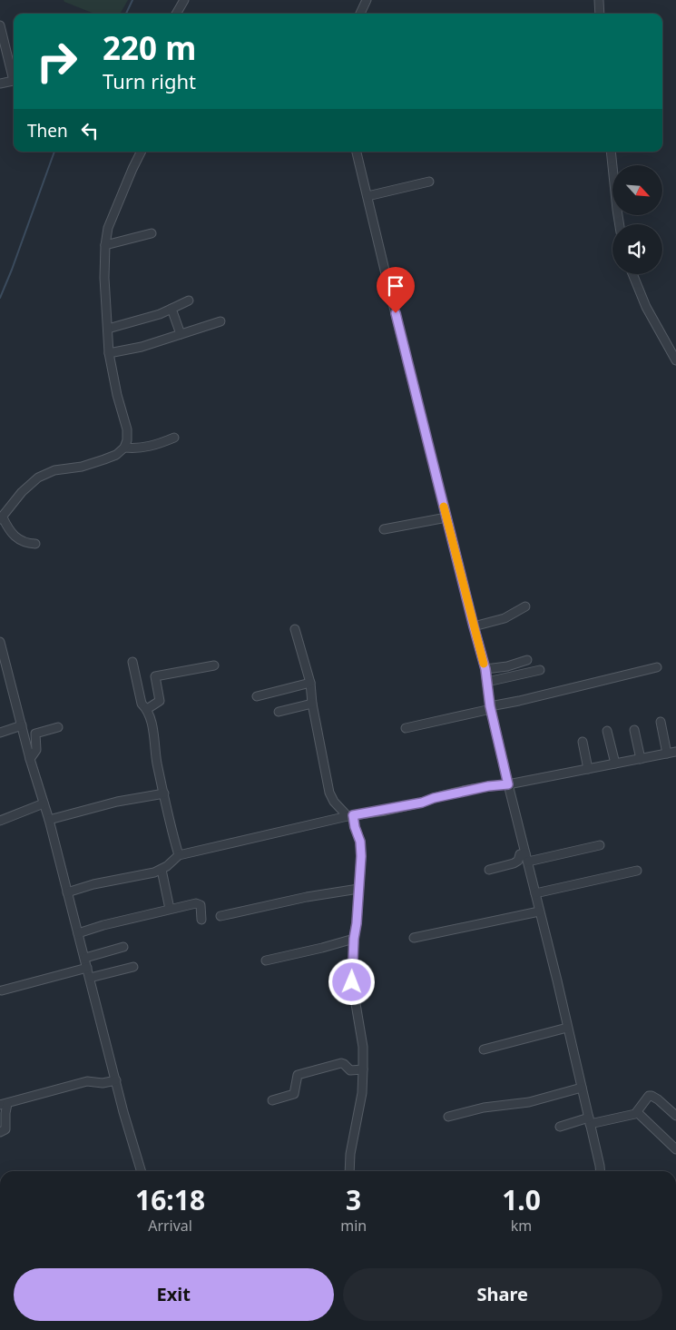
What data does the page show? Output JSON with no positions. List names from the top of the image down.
{
  "north": "bottom right",
  "page": {
    "turn": ["220 m", "Turn right"],
    "then": "Then",
    "eta": [
      "16:18",
      "Arrival",
      "3",
      "min",
      "1.0",
      "km"
    ],
    "buttons": ["Exit", "Share"]
  }
}
